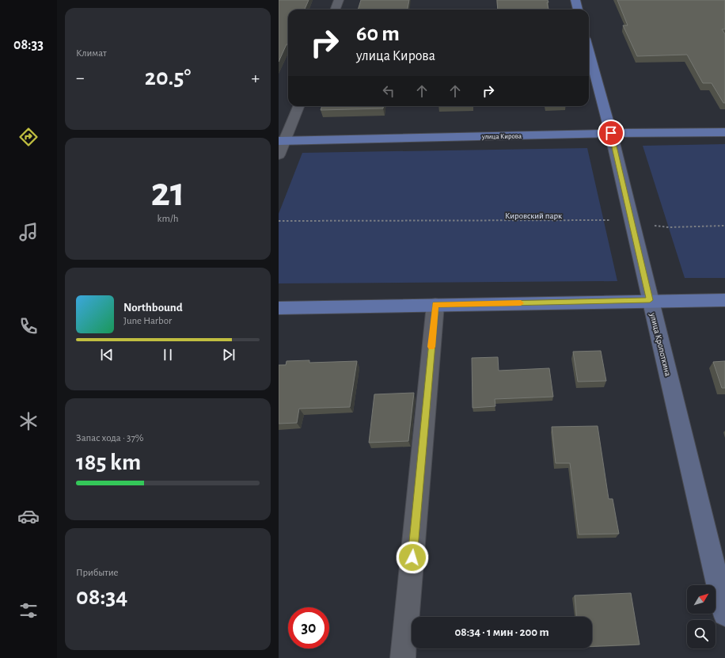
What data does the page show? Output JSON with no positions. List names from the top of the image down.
{
  "streets": {
    "main road": ["улица Кирова", "улица Кропоткина"]
  },
  "crossings": [
    ["улица Кирова", "улица Кропоткина"]
  ],
  "parks": ["Кировский парк"],
  "north": "top right",
  "page": {
    "tabs": "08:33",
    "tile": [
      "Климат",
      ["21", "km/h"],
      ["Запас хода · 37%", "185 km"],
      ["Прибытие", "08:34"]
    ],
    "turn": ["60 m", "улица Кирова"],
    "heat": ["−", "20.5°", "+"],
    "song": ["Northbound", "June Harbor"],
    "limit": "30",
    "trip": "08:34 · 1 мин · 200 m"
  }
}
